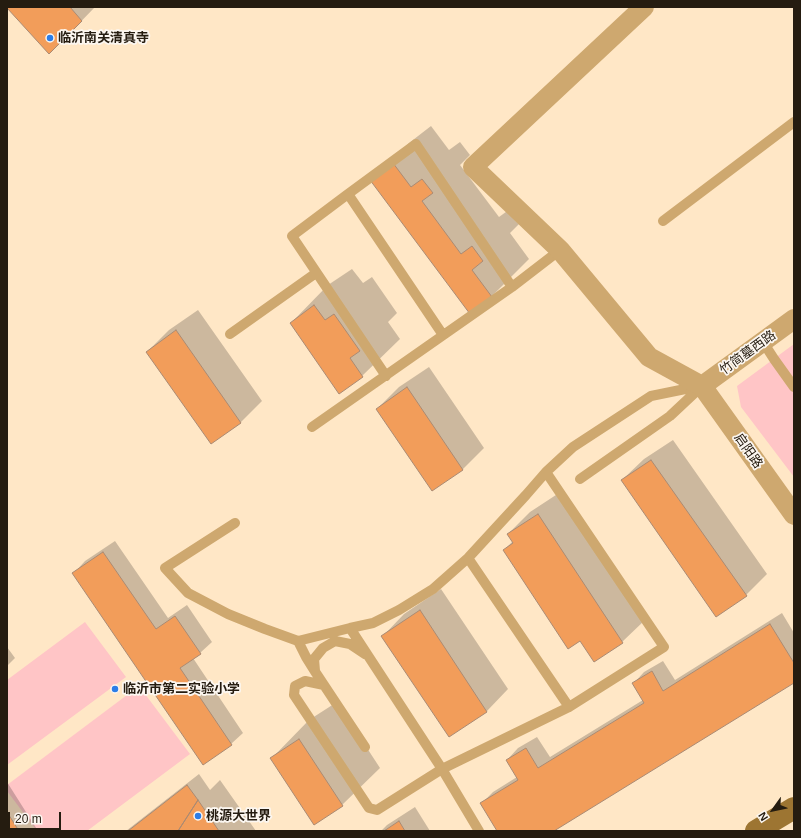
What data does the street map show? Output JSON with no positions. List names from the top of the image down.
{
  "streets": {
    "street": ["竹简墓西路", "启阳路"]
  },
  "crossings": [
    ["竹简墓西路", "启阳路"]
  ],
  "places": ["临沂南关清真寺", "临沂市第二实验小学", "桃源大世界"],
  "scale_bar": "20 m",
  "north": "bottom left"
}
